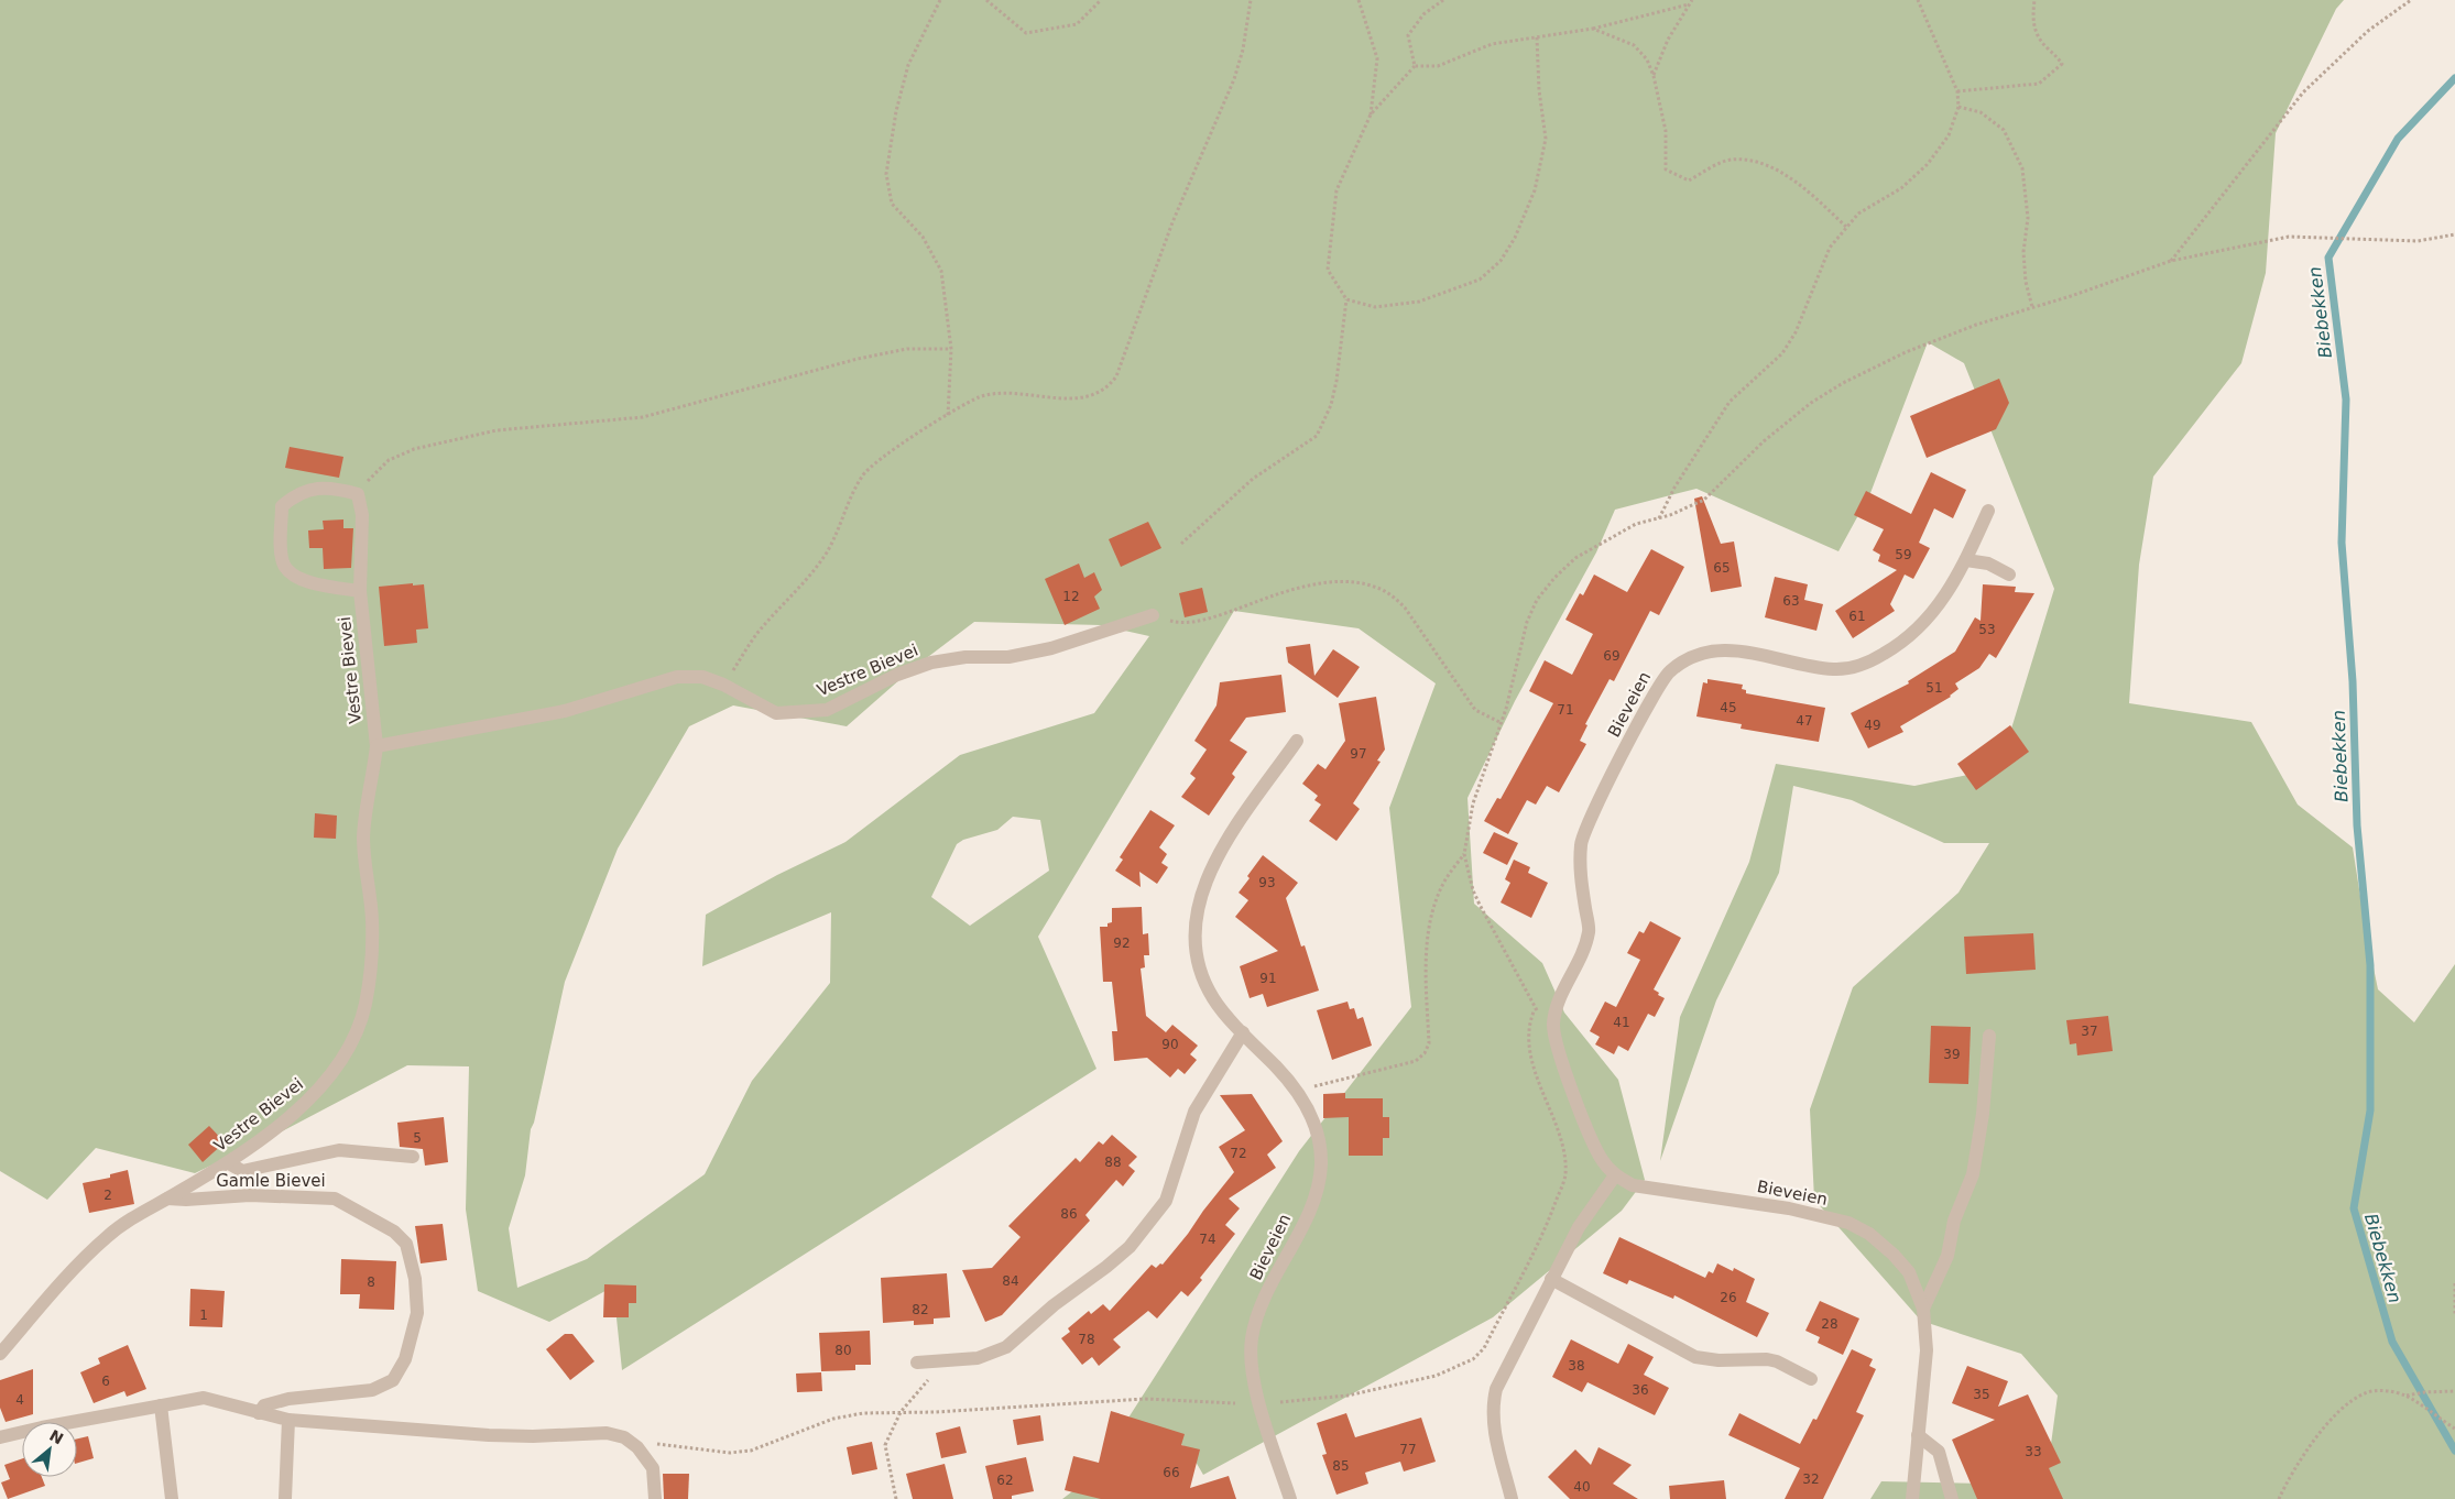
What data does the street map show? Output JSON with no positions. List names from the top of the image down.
{
  "streets": {
    "street": ["Vestre Bievei", "Bieveien", "Gamle Bievei"]
  },
  "crossings": [
    ["Vestre Bievei", "Gamle Bievei"]
  ],
  "water": ["Biebekken"],
  "house_numbers": [
    "59",
    "65",
    "12",
    "63",
    "61",
    "53",
    "69",
    "51",
    "45",
    "71",
    "47",
    "49",
    "97",
    "93",
    "92",
    "91",
    "41",
    "37",
    "90",
    "39",
    "5",
    "72",
    "88",
    "2",
    "86",
    "74",
    "84",
    "8",
    "26",
    "82",
    "1",
    "28",
    "78",
    "80",
    "38",
    "6",
    "36",
    "35",
    "4",
    "77",
    "33",
    "85",
    "66",
    "32",
    "62",
    "40"
  ],
  "north": "top right"
}
